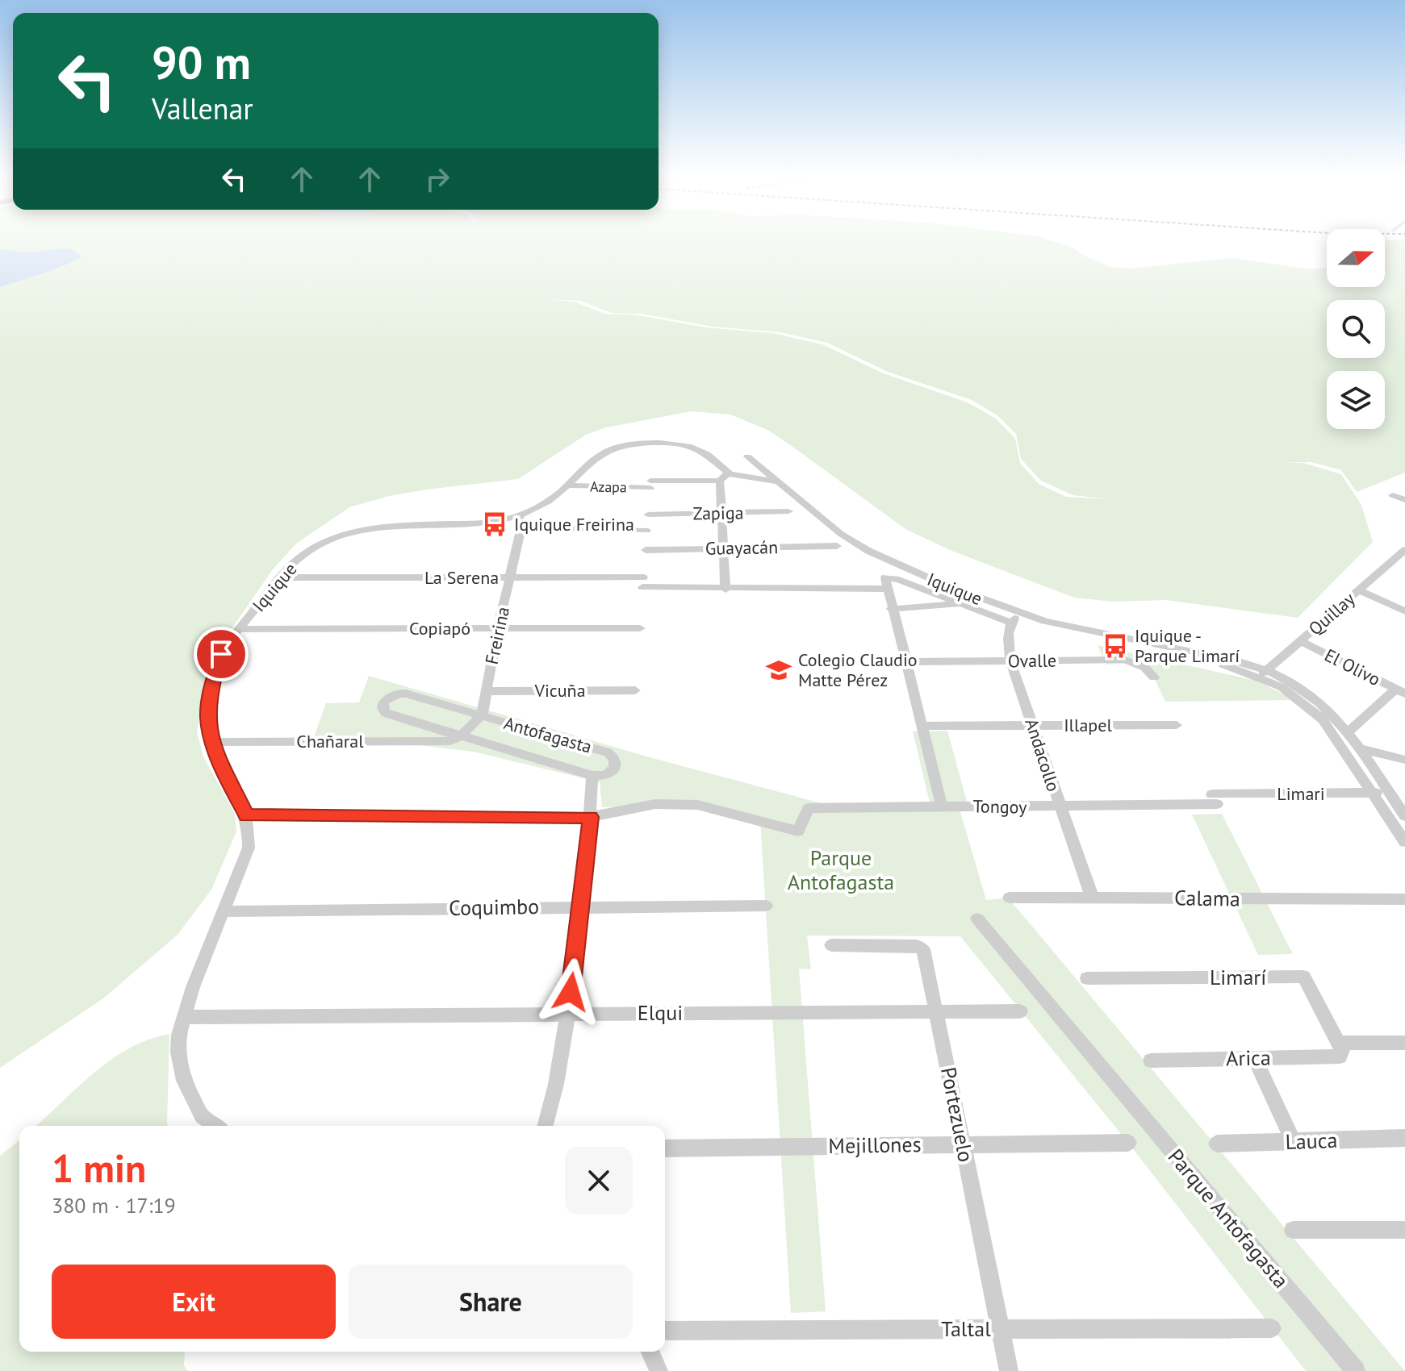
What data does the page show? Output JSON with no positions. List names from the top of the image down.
{
  "streets": {
    "street": [
      "Azapa",
      "Zapiga",
      "Guayacán",
      "La Serena",
      "Iquique",
      "Quillay",
      "Copiapó",
      "Freirina",
      "Ovalle",
      "El Olivo",
      "Vicuña",
      "Illapel",
      "Antofagasta",
      "Chañaral",
      "Andacollo",
      "Limari",
      "Tongoy",
      "Calama",
      "Coquimbo",
      "Limarí",
      "Elqui",
      "Arica",
      "Portezuelo",
      "Lauca",
      "Mejillones",
      "Parque Antofagasta",
      "Taltal"
    ]
  },
  "crossings": [
    ["Azapa", "Iquique"],
    ["La Serena", "Iquique"],
    ["La Serena", "Freirina"],
    ["Iquique", "Quillay"],
    ["Iquique", "Copiapó"],
    ["Iquique", "Freirina"],
    ["Iquique", "Chañaral"],
    ["Iquique", "Andacollo"],
    ["Iquique", "Coquimbo"],
    ["Iquique", "Elqui"],
    ["Quillay", "El Olivo"],
    ["Copiapó", "Freirina"],
    ["Freirina", "Vicuña"],
    ["Freirina", "Antofagasta"],
    ["Ovalle", "Andacollo"],
    ["Illapel", "Andacollo"],
    ["Antofagasta", "Chañaral"],
    ["Andacollo", "Tongoy"],
    ["Andacollo", "Calama"],
    ["Limari", "Tongoy"],
    ["Limarí", "Arica"],
    ["Elqui", "Portezuelo"],
    ["Portezuelo", "Mejillones"],
    ["Portezuelo", "Taltal"]
  ],
  "parks": ["Parque Antofagasta"],
  "places": {
    "bus stop": ["Iquique Freirina", "Iquique - Parque Limarí"],
    "school or university": ["Colegio Claudio Matte Pérez"]
  },
  "north": "right",
  "page": {
    "turn": ["90 m", "Vallenar"],
    "heading": ["1 min", "380 m · 17:19"],
    "buttons": ["Exit", "Share"]
  }
}
